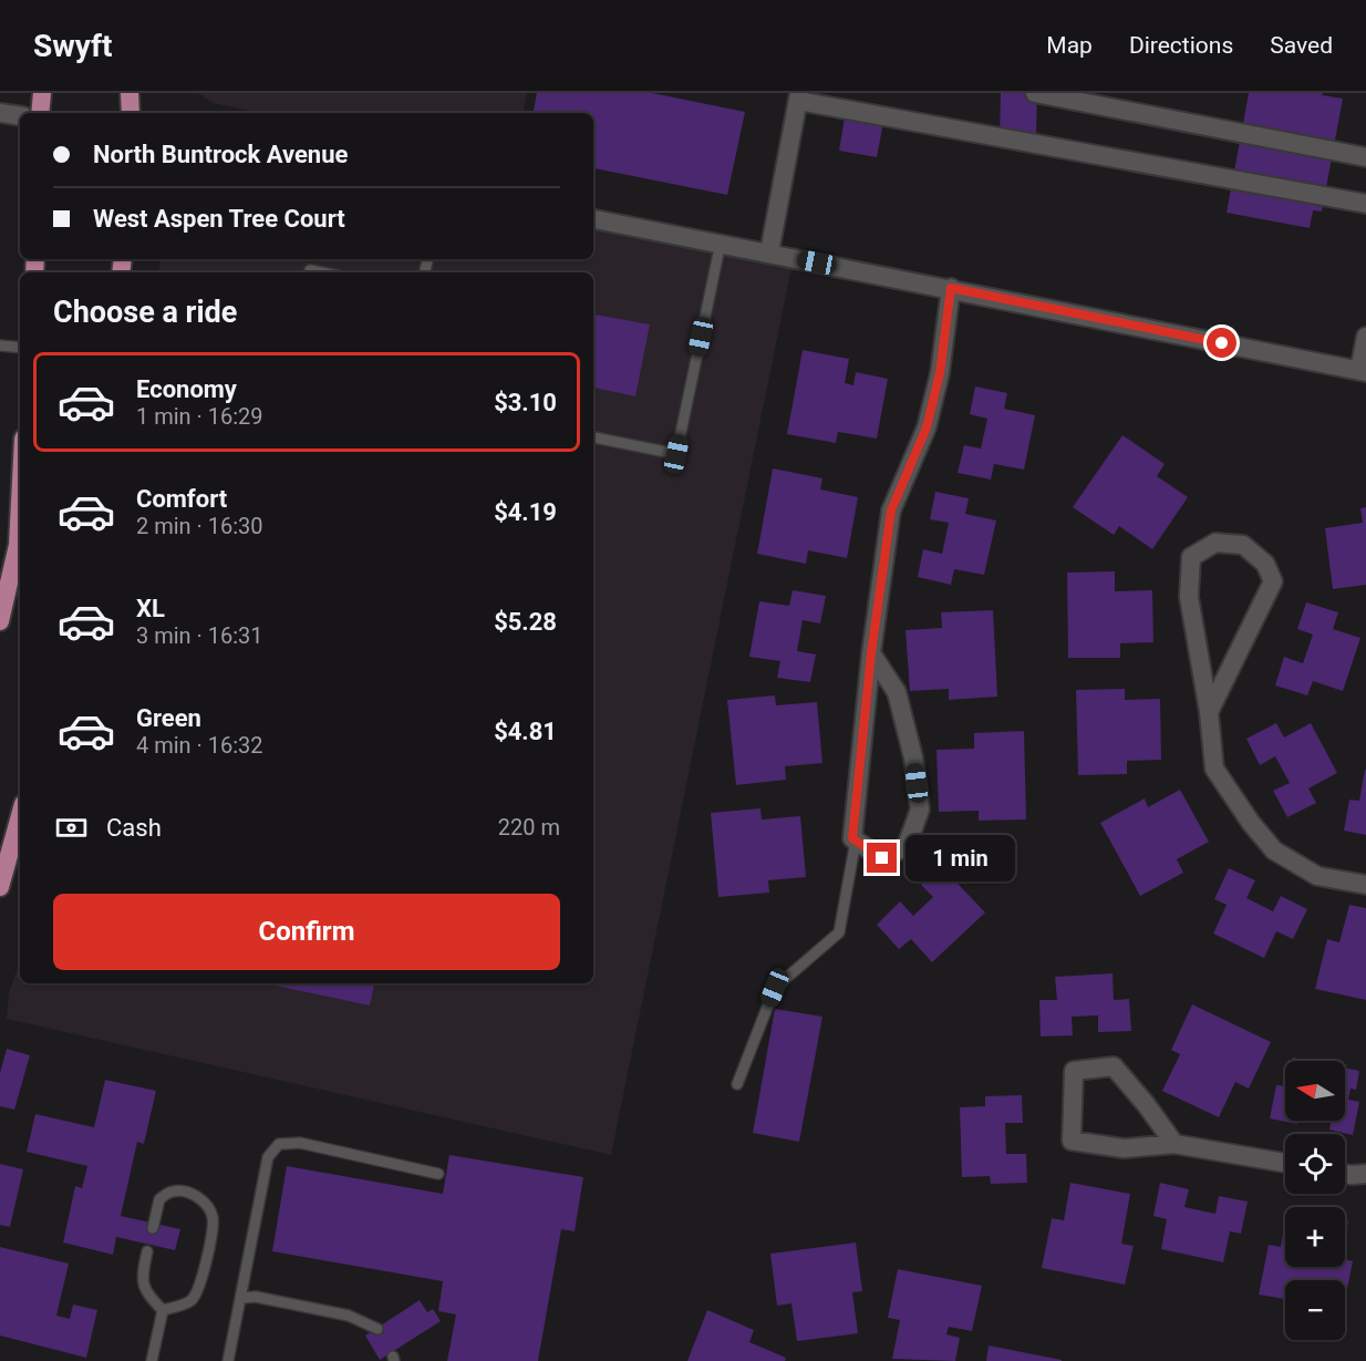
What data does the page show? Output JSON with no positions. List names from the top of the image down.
{
  "north": "left",
  "page": {
    "header": "Swyft",
    "nav": ["Map", "Directions", "Saved"],
    "banner": ["North Buntrock Avenue", "West Aspen Tree Court"],
    "heading": "Choose a ride",
    "list": [
      {
        "name": "Economy",
        "note": "1 min · 16:29",
        "value": "$3.10"
      },
      {
        "name": "Comfort",
        "note": "2 min · 16:30",
        "value": "$4.19"
      },
      {
        "name": "XL",
        "note": "3 min · 16:31",
        "value": "$5.28"
      },
      {
        "name": "Green",
        "note": "4 min · 16:32",
        "value": "$4.81"
      }
    ],
    "pay": ["Cash", "220 m"],
    "bubble": "1 min",
    "buttons": "Confirm",
    "map_buttons": ["+", "−"]
  }
}
